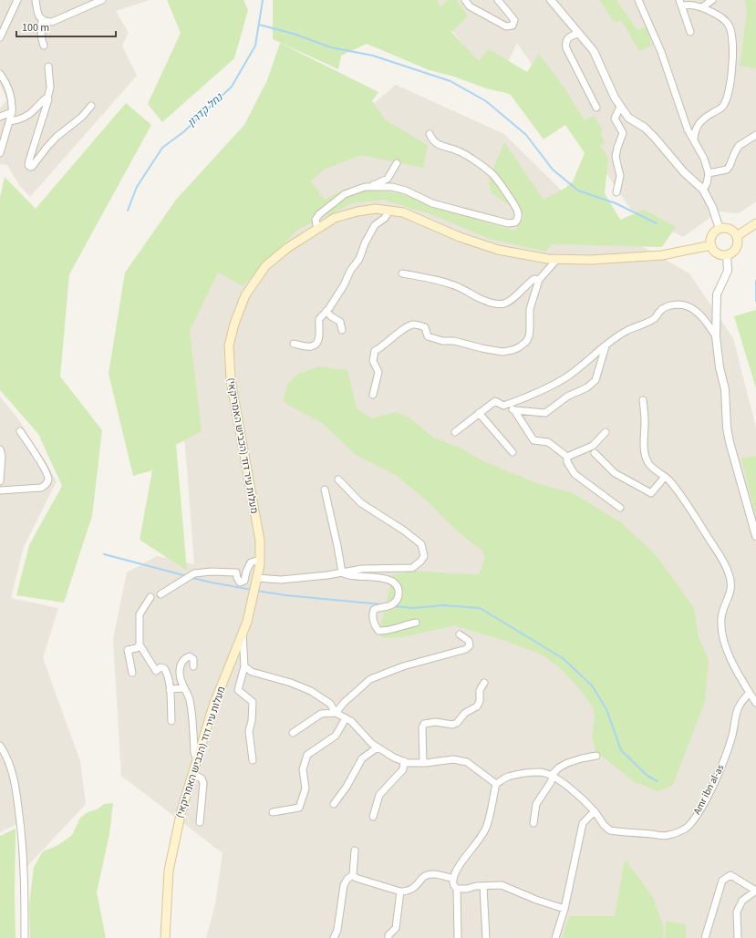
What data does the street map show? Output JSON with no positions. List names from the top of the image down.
{
  "streets": {
    "main road": ["מעלות עיר דוד (הכביש האמריקאי)"],
    "street": ["Amr ibn al-as"]
  },
  "water": ["נחל קדרון"],
  "scale_bar": "100 m"
}
